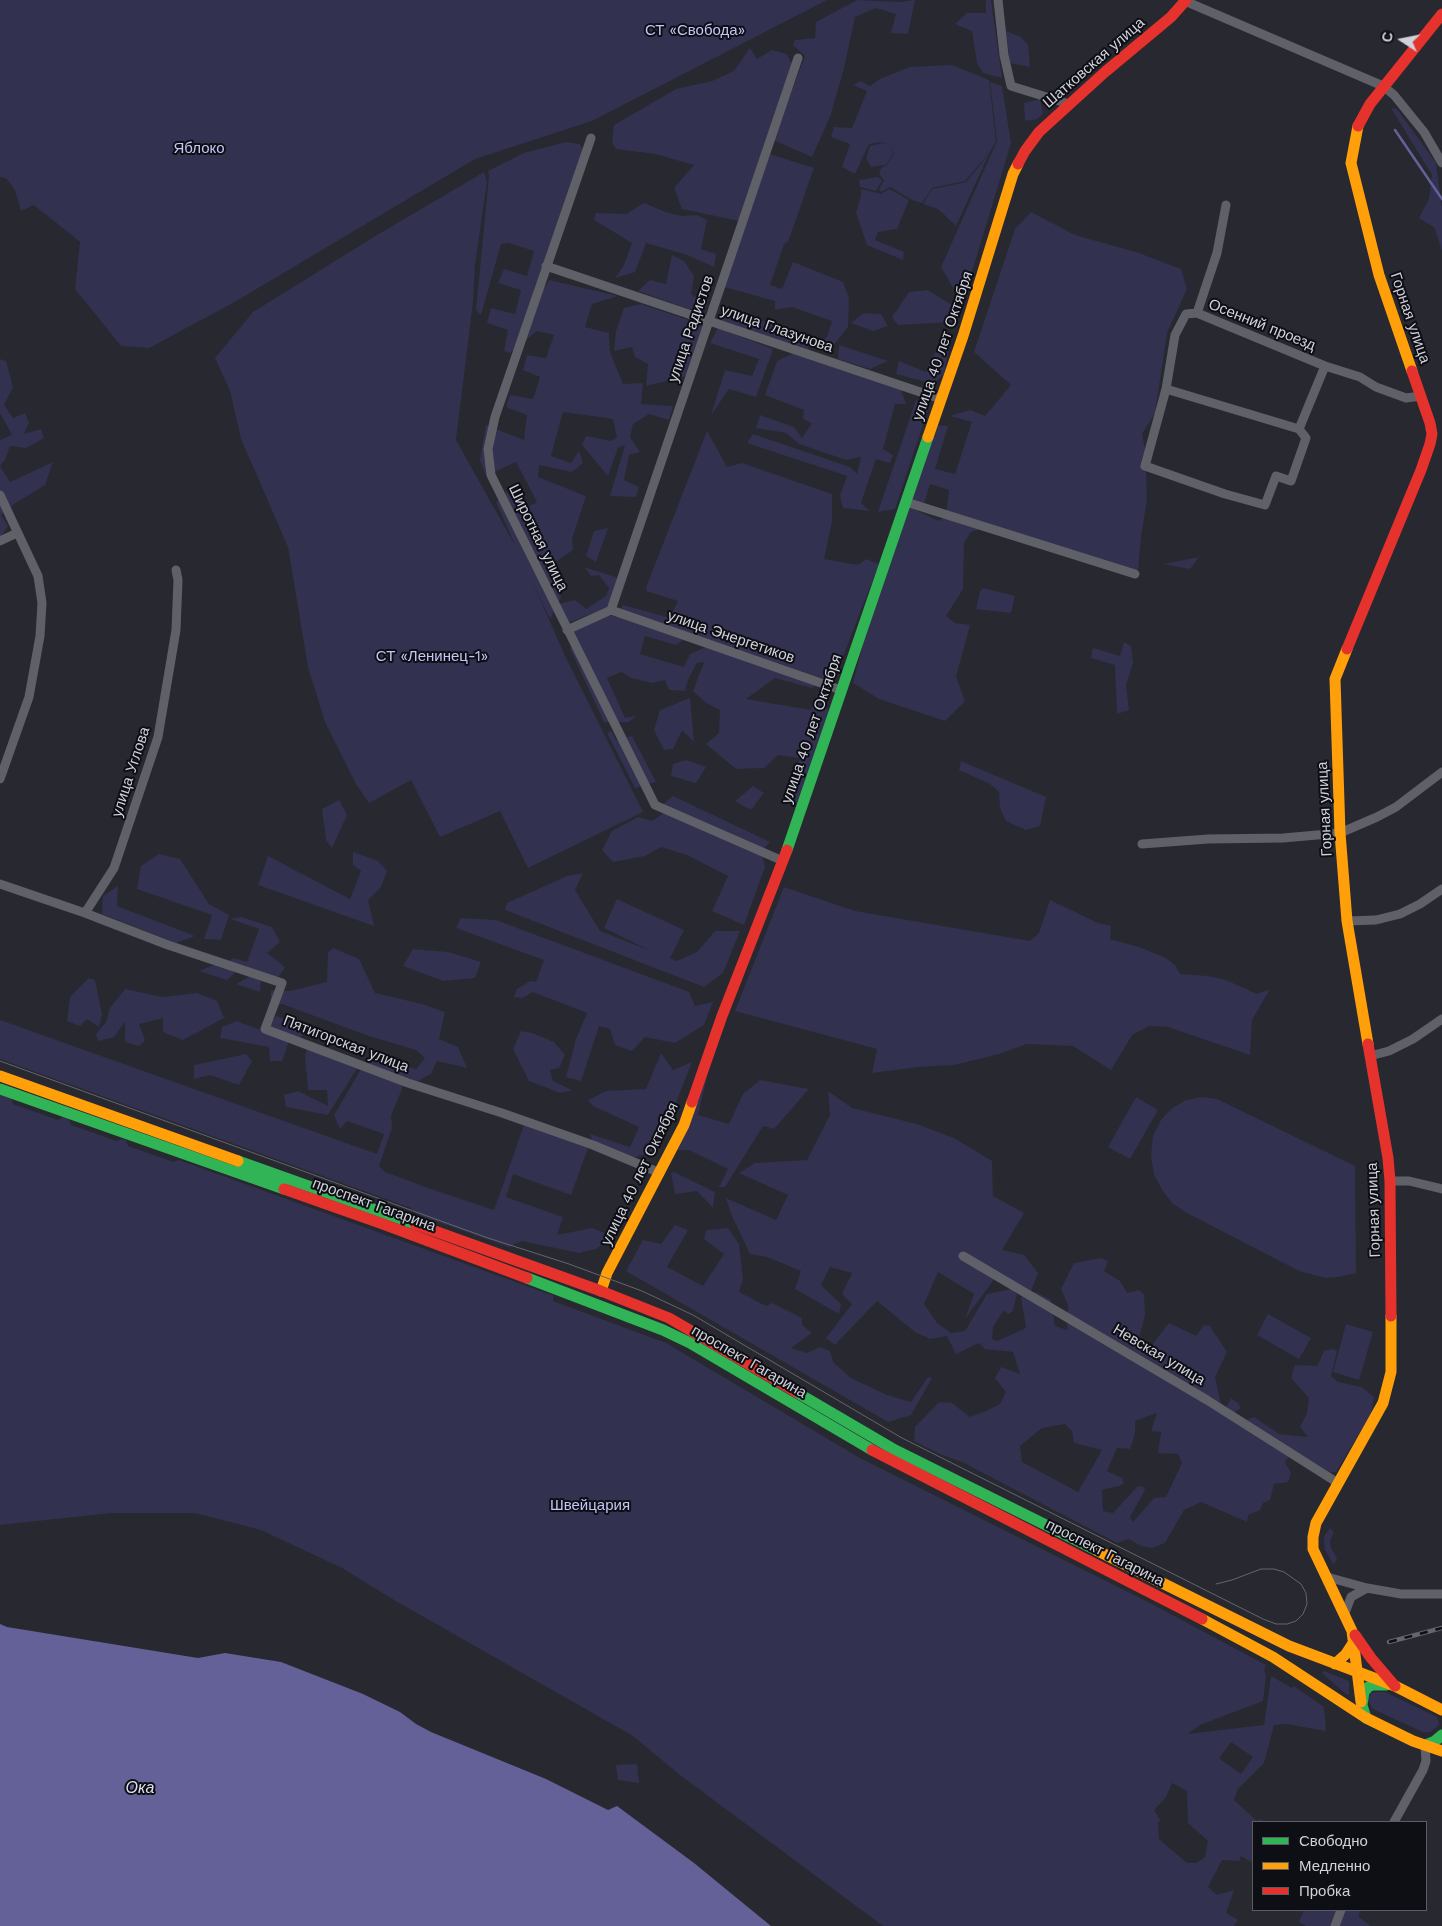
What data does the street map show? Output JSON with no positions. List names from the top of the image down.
{
  "streets": {
    "main road": [
      "Шатковская улица",
      "Горная улица",
      "улица 40 лет Октября",
      "проспект Гагарина"
    ],
    "street": [
      "Осенний проезд",
      "улица Радистов",
      "улица Глазунова",
      "Широтная улица",
      "улица Энергетиков",
      "улица Углова",
      "Пятигорская улица",
      "Невская улица"
    ]
  },
  "crossings": [
    ["Шатковская улица", "улица 40 лет Октября"],
    ["Горная улица", "Осенний проезд"],
    ["Горная улица", "проспект Гагарина"],
    ["Горная улица", "Невская улица"],
    ["улица Радистов", "улица Глазунова"],
    ["улица Радистов", "улица Энергетиков"],
    ["улица Глазунова", "улица 40 лет Октября"],
    ["улица Глазунова", "Широтная улица"],
    ["улица 40 лет Октября", "Широтная улица"],
    ["улица 40 лет Октября", "улица Энергетиков"],
    ["улица 40 лет Октября", "Пятигорская улица"],
    ["улица 40 лет Октября", "проспект Гагарина"],
    ["улица Углова", "Пятигорская улица"]
  ],
  "water": ["Ока"],
  "parks": [
    "СТ «Свобода»",
    "Яблоко",
    "СТ «Ленинец-1»",
    "Швейцария"
  ],
  "legend": ["Свободно", "Медленно", "Пробка"],
  "north": "left"
}
